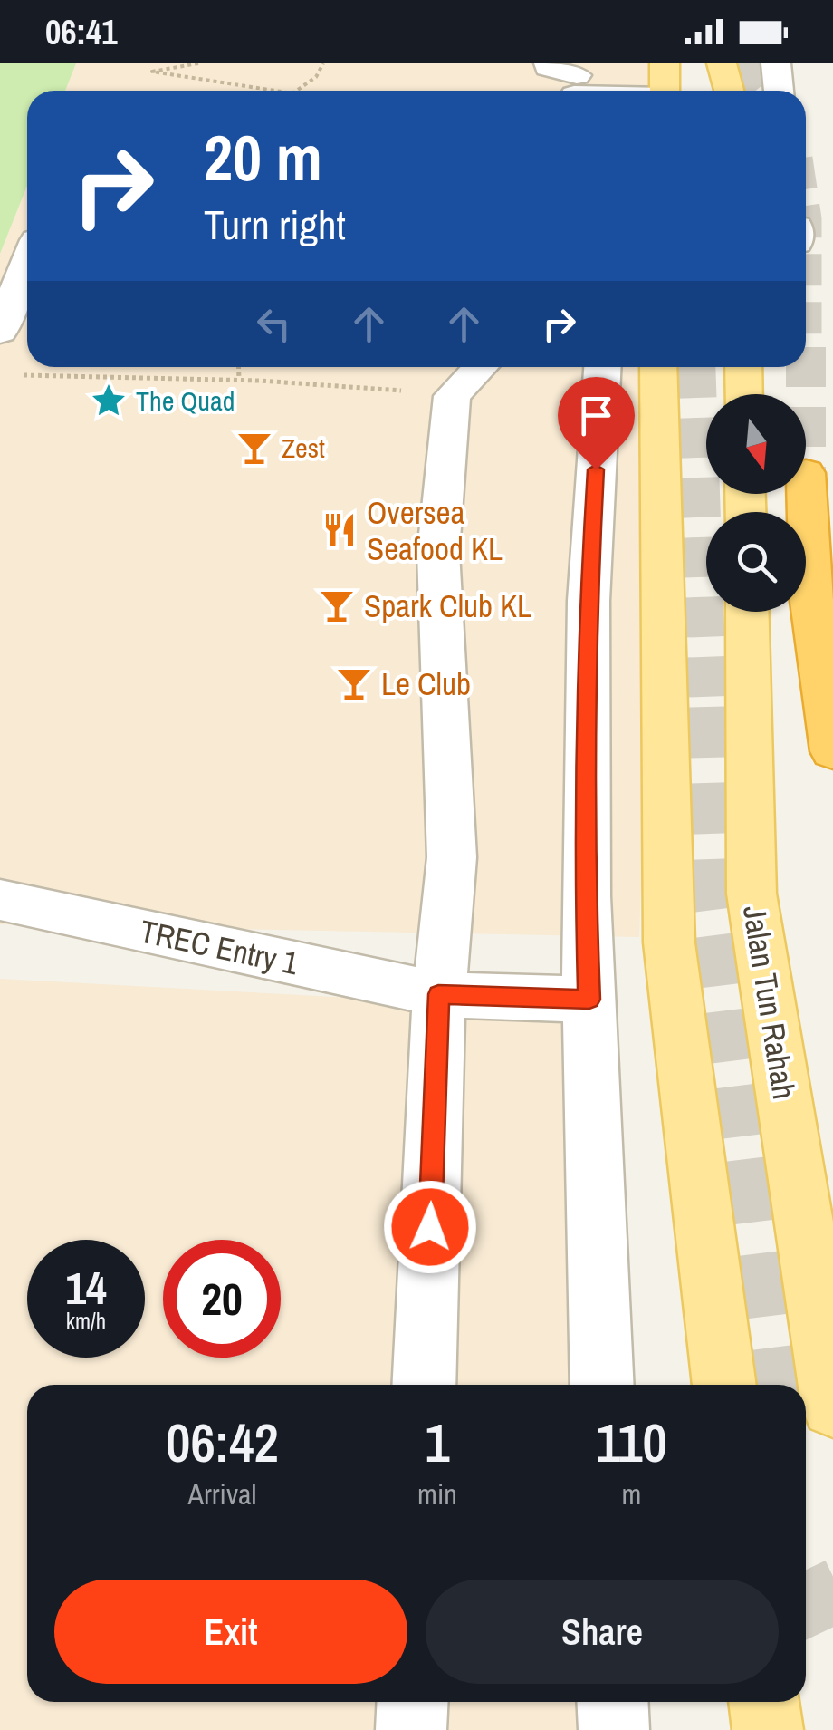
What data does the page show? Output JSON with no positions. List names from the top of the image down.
{
  "streets": {
    "main road": ["Jalan Tun Rahah"],
    "lane": ["TREC Entry 1"]
  },
  "places": {
    "place": ["The Quad"],
    "bar": ["Zest", "Spark Club KL", "Le Club"],
    "restaurant": ["Oversea Seafood KL"]
  },
  "north": "bottom",
  "page": {
    "status": "06:41",
    "turn": ["20 m", "Turn right"],
    "speed": "14 km/h",
    "limit": "20",
    "eta": [
      "06:42",
      "Arrival",
      "1",
      "min",
      "110",
      "m"
    ],
    "buttons": ["Exit", "Share"]
  }
}
